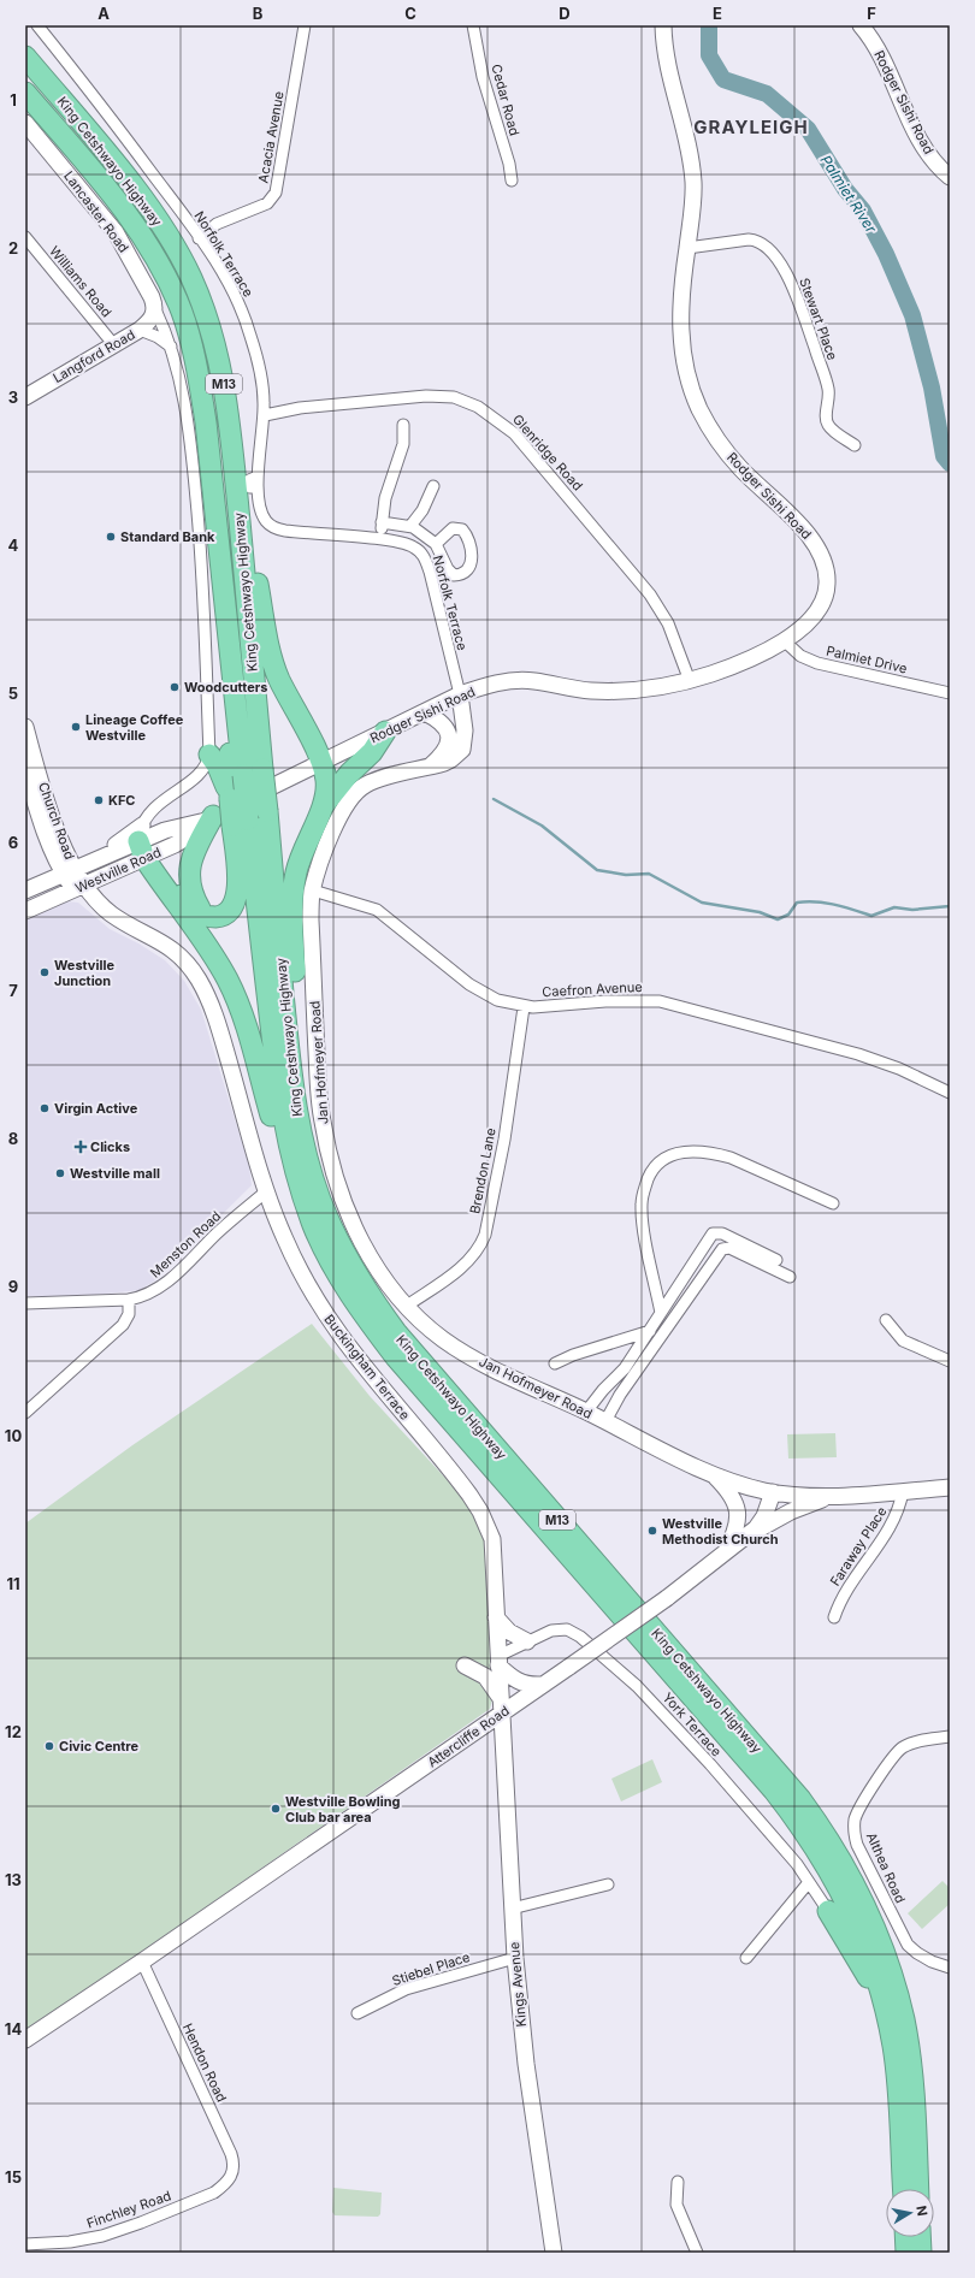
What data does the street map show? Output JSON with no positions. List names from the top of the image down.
{
  "streets": {
    "highway": ["King Cetshwayo Highway", "M13"],
    "main road": [
      "Rodger Sishi Road",
      "Lancaster Road",
      "Langford Road",
      "Church Road",
      "Westville Road",
      "Jan Hofmeyer Road",
      "Buckingham Terrace",
      "Attercliffe Road",
      "Kings Avenue"
    ],
    "street": [
      "Cedar Road",
      "Acacia Avenue",
      "Norfolk Terrace",
      "Williams Road",
      "Stewart Place",
      "Glenridge Road",
      "Palmiet Drive",
      "Caefron Avenue",
      "Brendon Lane",
      "Menston Road",
      "Faraway Place",
      "York Terrace",
      "Althea Road",
      "Stiebel Place",
      "Hendon Road",
      "Finchley Road"
    ]
  },
  "crossings": [
    ["Rodger Sishi Road", "Norfolk Terrace"],
    ["Rodger Sishi Road", "Stewart Place"],
    ["Rodger Sishi Road", "Glenridge Road"],
    ["Rodger Sishi Road", "Palmiet Drive"],
    ["Rodger Sishi Road", "Westville Road"],
    ["Rodger Sishi Road", "Jan Hofmeyer Road"],
    ["Acacia Avenue", "Norfolk Terrace"],
    ["Lancaster Road", "Langford Road"],
    ["Norfolk Terrace", "Glenridge Road"],
    ["Norfolk Terrace", "Jan Hofmeyer Road"],
    ["Williams Road", "Langford Road"],
    ["Church Road", "Westville Road"],
    ["Church Road", "Buckingham Terrace"],
    ["Westville Road", "Buckingham Terrace"],
    ["Caefron Avenue", "Jan Hofmeyer Road"],
    ["Caefron Avenue", "Brendon Lane"],
    ["Jan Hofmeyer Road", "Brendon Lane"],
    ["Jan Hofmeyer Road", "Faraway Place"],
    ["Jan Hofmeyer Road", "Attercliffe Road"],
    ["Menston Road", "Buckingham Terrace"],
    ["Buckingham Terrace", "York Terrace"],
    ["Buckingham Terrace", "Attercliffe Road"],
    ["Buckingham Terrace", "Kings Avenue"],
    ["Attercliffe Road", "Kings Avenue"],
    ["Attercliffe Road", "Hendon Road"],
    ["Stiebel Place", "Kings Avenue"],
    ["Hendon Road", "Finchley Road"]
  ],
  "districts": ["GRAYLEIGH"],
  "water": ["Palmiet River"],
  "places": {
    "other": [
      "Standard Bank",
      "Woodcutters",
      "Lineage Coffee Westville",
      "KFC",
      "Westville Junction",
      "Virgin Active",
      "Westville mall",
      "Westville Methodist Church",
      "Civic Centre",
      "Westville Bowling Club bar area"
    ],
    "health": ["Clicks"]
  },
  "north": "right",
  "grid": {
    "columns": [
      "A",
      "B",
      "C",
      "D",
      "E",
      "F"
    ],
    "rows": [
      "1",
      "2",
      "3",
      "4",
      "5",
      "6",
      "7",
      "8",
      "9",
      "10",
      "11",
      "12",
      "13",
      "14",
      "15"
    ]
  }
}
